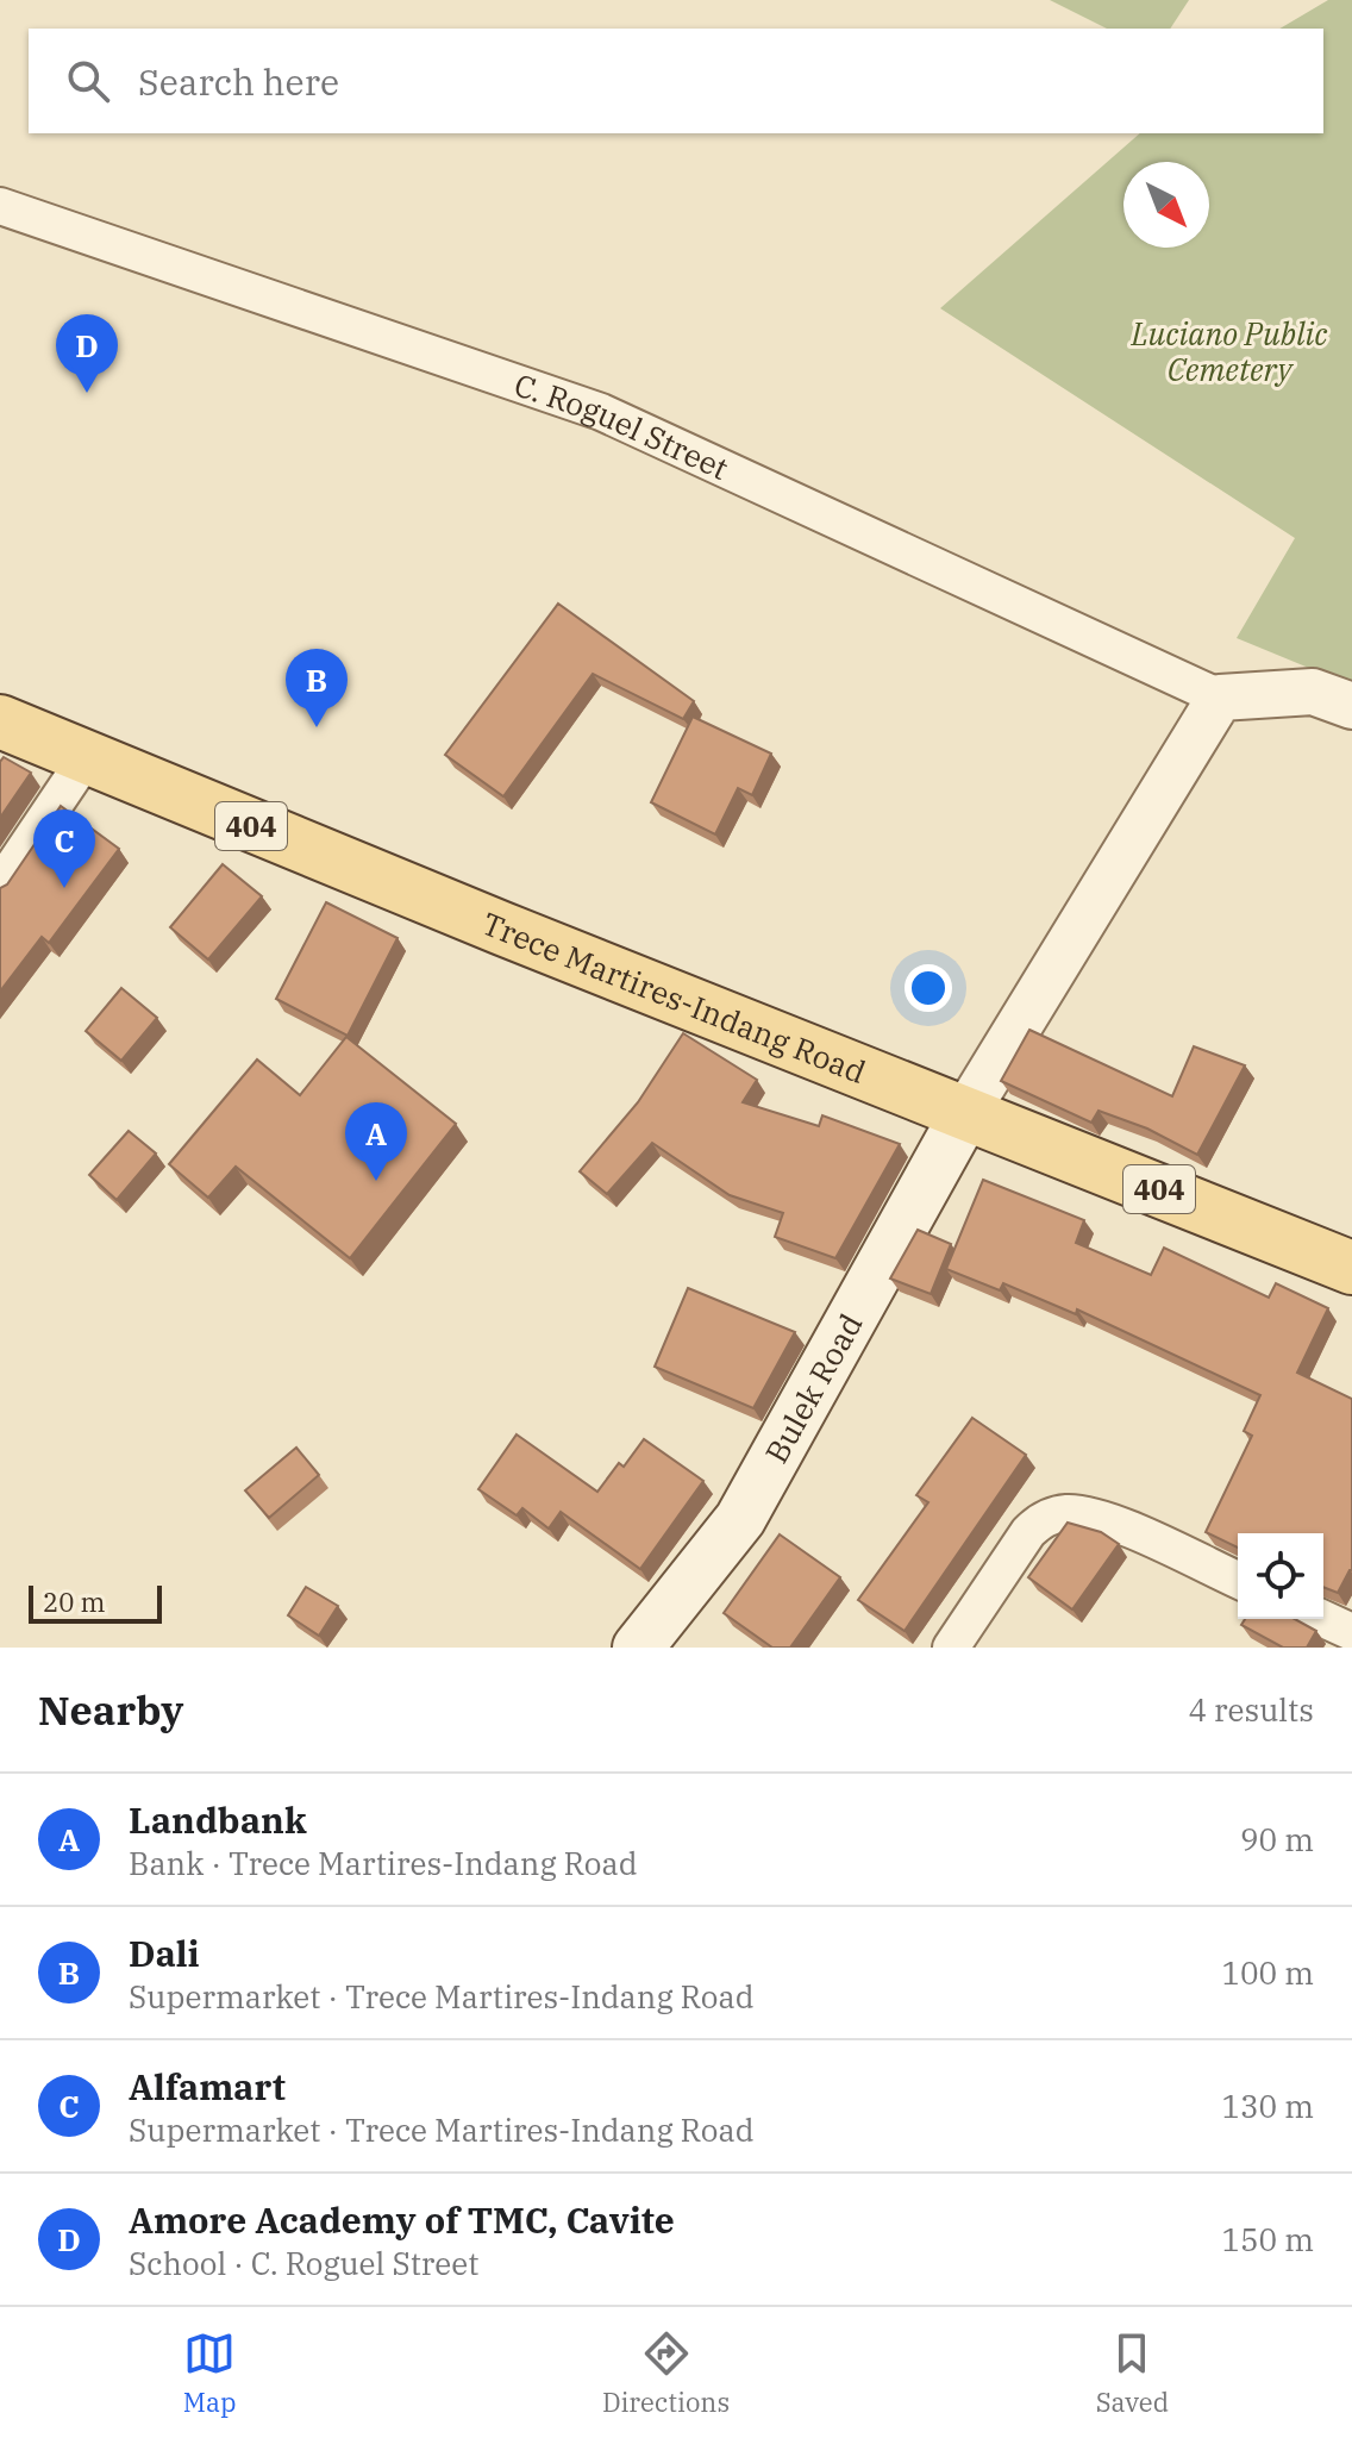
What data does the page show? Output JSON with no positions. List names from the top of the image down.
{
  "streets": {
    "main road": ["404", "Trece Martires-Indang Road", "Bulek Road"],
    "street": ["C. Roguel Street"]
  },
  "crossings": [
    ["Trece Martires-Indang Road", "Bulek Road"]
  ],
  "parks": ["Luciano Public Cemetery"],
  "scale_bar": "20 m",
  "north": "bottom right",
  "page": {
    "search": "Search here",
    "pins": [
      "D",
      "B",
      "C",
      "A"
    ],
    "scale": "20 m",
    "heading": ["Nearby", "4 results"],
    "list": [
      {
        "mark": "A",
        "name": "Landbank",
        "note": "Bank · Trece Martires-Indang Road",
        "value": "90 m"
      },
      {
        "mark": "B",
        "name": "Dali",
        "note": "Supermarket · Trece Martires-Indang Road",
        "value": "100 m"
      },
      {
        "mark": "C",
        "name": "Alfamart",
        "note": "Supermarket · Trece Martires-Indang Road",
        "value": "130 m"
      },
      {
        "mark": "D",
        "name": "Amore Academy of TMC, Cavite",
        "note": "School · C. Roguel Street",
        "value": "150 m"
      }
    ],
    "nav": ["Map", "Directions", "Saved"]
  }
}
